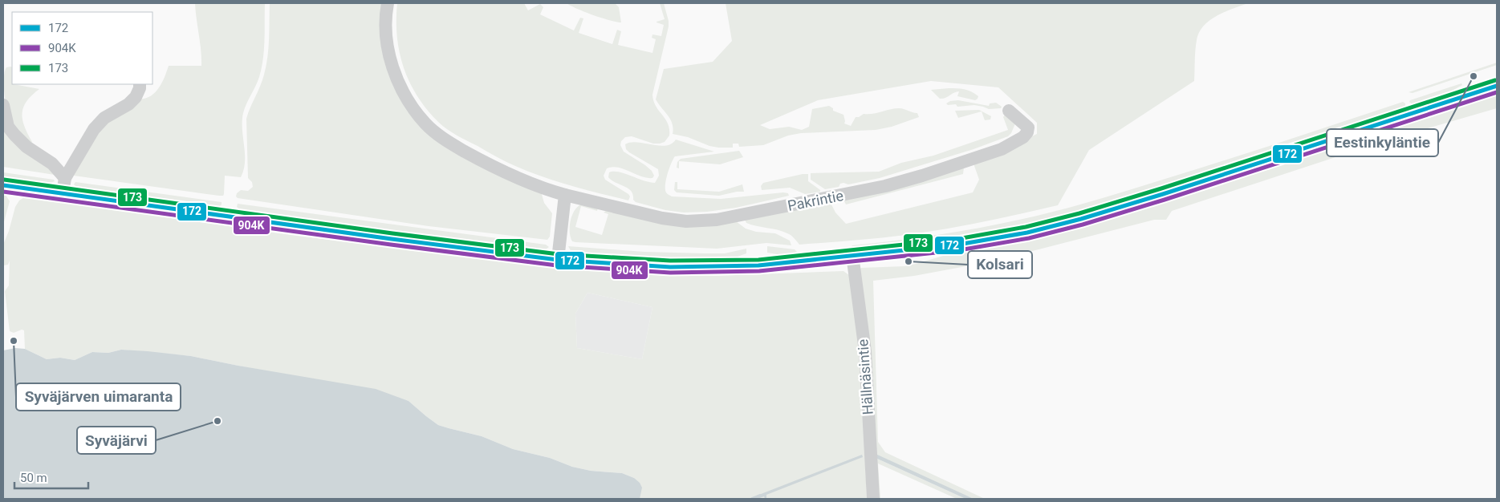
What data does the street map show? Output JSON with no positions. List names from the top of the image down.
{
  "streets": {
    "street": ["Pakrintie", "Hällnäsintie"]
  },
  "places": [
    "Eestinkyläntie",
    "Kolsari",
    "Syväjärven uimaranta",
    "Syväjärvi"
  ],
  "lines": ["transit line 173", "transit line 172", "transit line 904K"],
  "legend": ["172", "904K", "173"],
  "scale_bar": "50 m"
}
